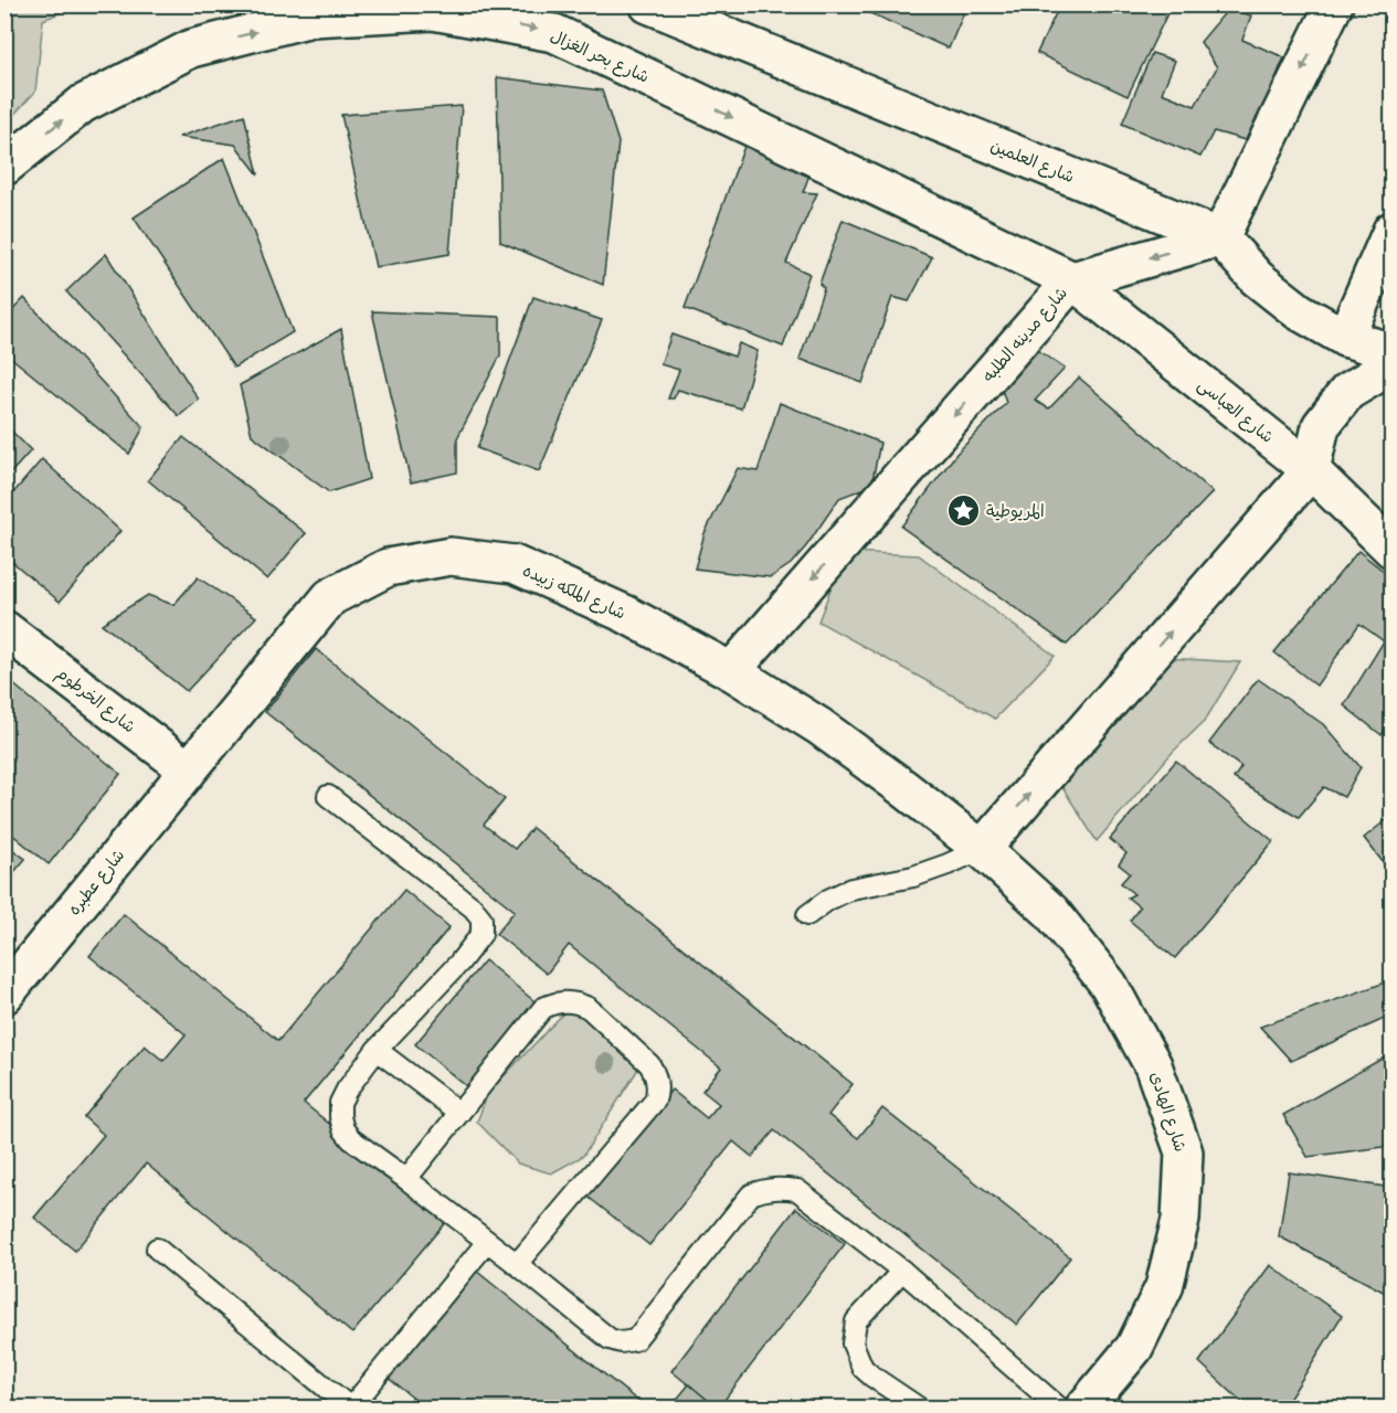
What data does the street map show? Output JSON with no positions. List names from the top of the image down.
{
  "streets": {
    "street": [
      "شارع بحر الغزال",
      "شارع العلمين",
      "شارع مدينه الطلبه",
      "شارع العباسى",
      "شارع الملكه زبيده",
      "شارع الخرطوم",
      "شارع عطبره",
      "شارع الهادى"
    ]
  },
  "crossings": [
    ["شارع بحر الغزال", "شارع مدينه الطلبه"],
    ["شارع بحر الغزال", "شارع العباسى"],
    ["شارع العلمين", "شارع مدينه الطلبه"],
    ["شارع مدينه الطلبه", "شارع العباسى"],
    ["شارع مدينه الطلبه", "شارع الملكه زبيده"],
    ["شارع الملكه زبيده", "شارع الخرطوم"],
    ["شارع الملكه زبيده", "شارع عطبره"],
    ["شارع الملكه زبيده", "شارع الهادى"],
    ["شارع الخرطوم", "شارع عطبره"]
  ],
  "one_way": ["شارع بحر الغزال"],
  "places": {
    "place": ["المريوطية"]
  }
}
